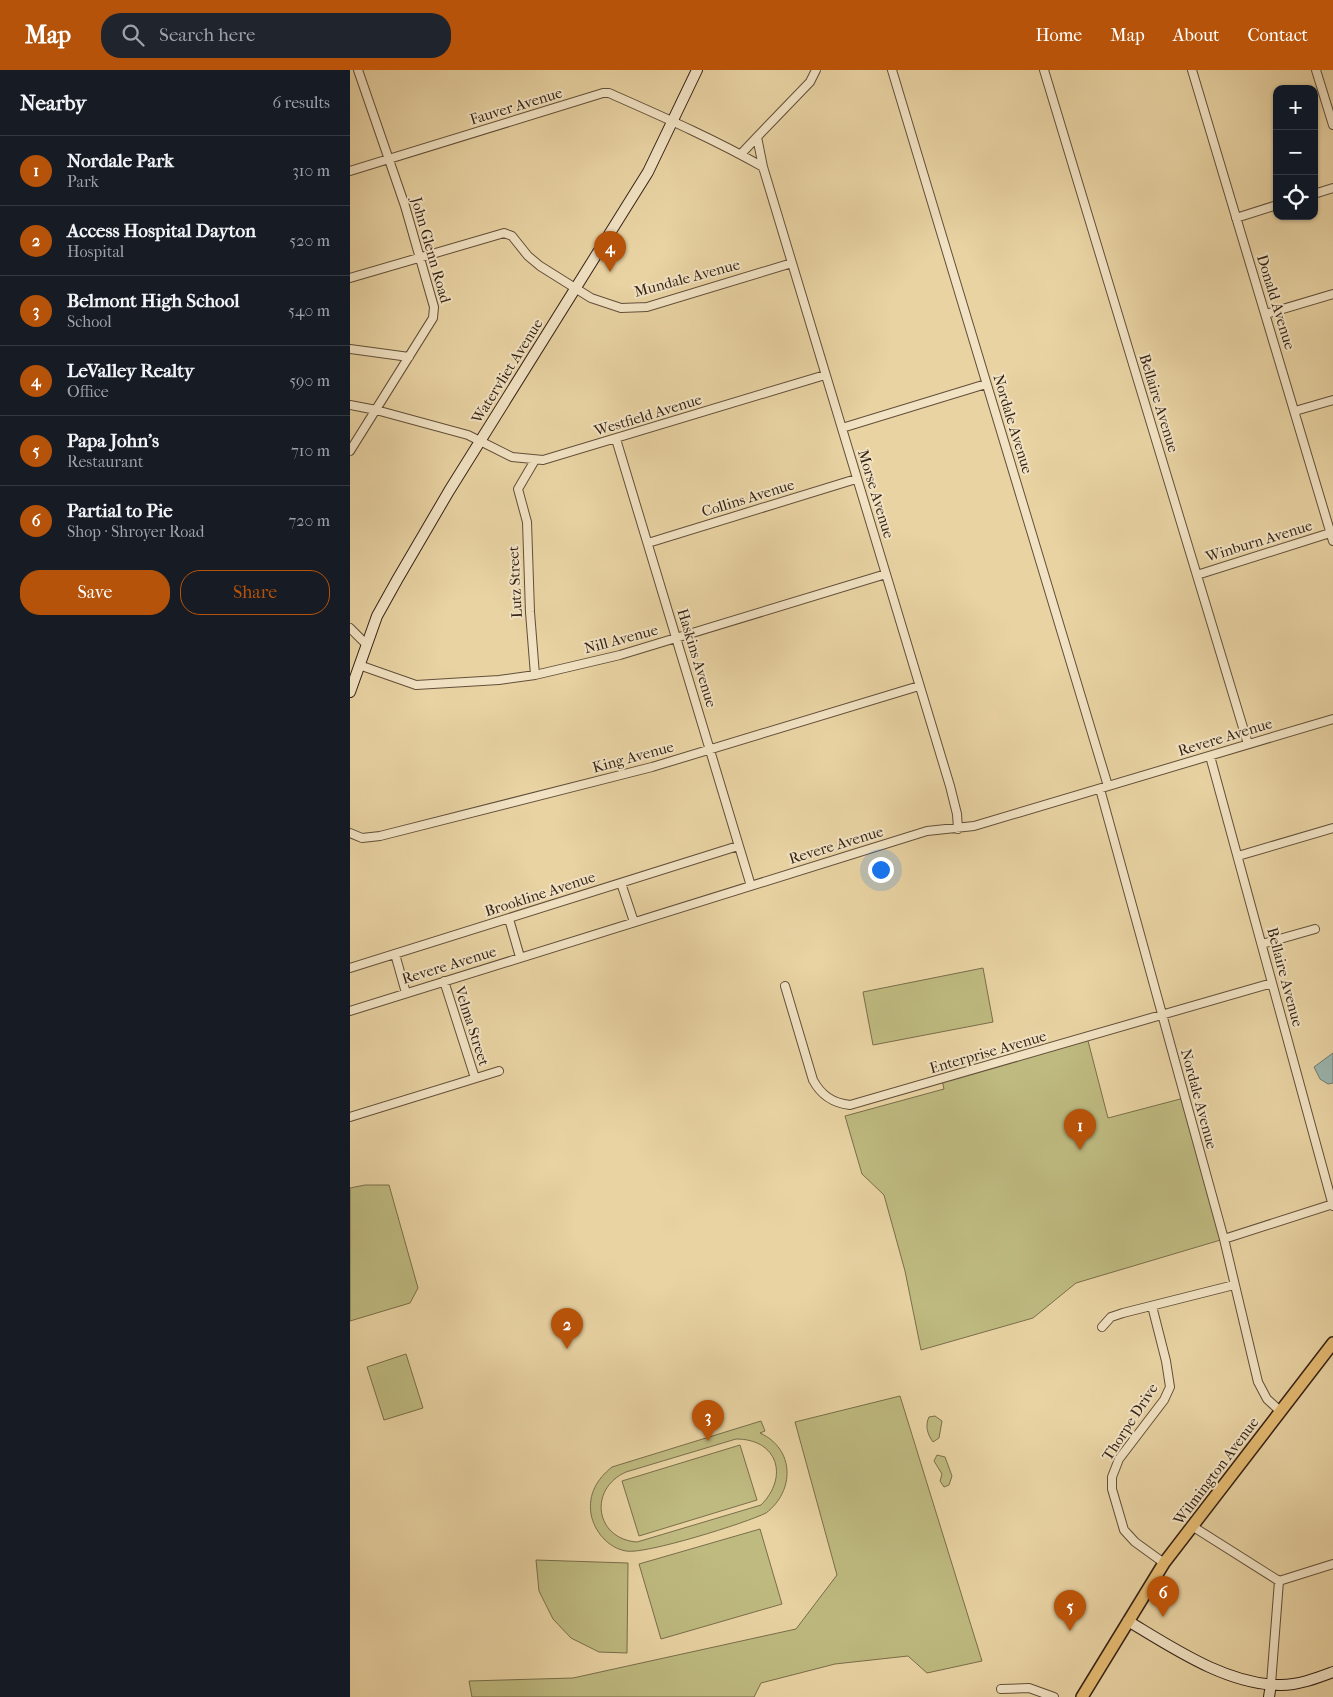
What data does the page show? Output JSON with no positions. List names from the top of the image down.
{
  "streets": {
    "main road": ["Wilmington Avenue"],
    "street": [
      "Fauver Avenue",
      "John Glenn Road",
      "Mundale Avenue",
      "Donald Avenue",
      "Watervliet Avenue",
      "Bellaire Avenue",
      "Westfield Avenue",
      "Nordale Avenue",
      "Morse Avenue",
      "Collins Avenue",
      "Winburn Avenue",
      "Lutz Street",
      "Nill Avenue",
      "Haskins Avenue",
      "Revere Avenue",
      "King Avenue",
      "Brookline Avenue",
      "Velma Street",
      "Enterprise Avenue",
      "Thorpe Drive"
    ]
  },
  "crossings": [
    ["Fauver Avenue", "John Glenn Road"],
    ["Fauver Avenue", "Watervliet Avenue"],
    ["John Glenn Road", "Mundale Avenue"],
    ["John Glenn Road", "Westfield Avenue"],
    ["Mundale Avenue", "Watervliet Avenue"],
    ["Mundale Avenue", "Morse Avenue"],
    ["Donald Avenue", "Winburn Avenue"],
    ["Watervliet Avenue", "Westfield Avenue"],
    ["Watervliet Avenue", "Nill Avenue"],
    ["Bellaire Avenue", "Winburn Avenue"],
    ["Bellaire Avenue", "Revere Avenue"],
    ["Bellaire Avenue", "Enterprise Avenue"],
    ["Westfield Avenue", "Morse Avenue"],
    ["Westfield Avenue", "Lutz Street"],
    ["Westfield Avenue", "Haskins Avenue"],
    ["Nordale Avenue", "Revere Avenue"],
    ["Nordale Avenue", "Enterprise Avenue"],
    ["Nordale Avenue", "Wilmington Avenue"],
    ["Morse Avenue", "Collins Avenue"],
    ["Morse Avenue", "Nill Avenue"],
    ["Morse Avenue", "Revere Avenue"],
    ["Morse Avenue", "King Avenue"],
    ["Collins Avenue", "Haskins Avenue"],
    ["Lutz Street", "Nill Avenue"],
    ["Nill Avenue", "Haskins Avenue"],
    ["Haskins Avenue", "Revere Avenue"],
    ["Haskins Avenue", "King Avenue"],
    ["Haskins Avenue", "Brookline Avenue"],
    ["Revere Avenue", "Velma Street"],
    ["Thorpe Drive", "Wilmington Avenue"]
  ],
  "page": {
    "header": "Map",
    "search": "Search here",
    "nav": [
      "Home",
      "Map",
      "About",
      "Contact"
    ],
    "heading": ["Nearby", "6 results"],
    "map_buttons": ["+", "−"],
    "list": [
      {
        "mark": "1",
        "name": "Nordale Park",
        "note": "Park",
        "value": "310 m"
      },
      {
        "mark": "2",
        "name": "Access Hospital Dayton",
        "note": "Hospital",
        "value": "520 m"
      },
      {
        "mark": "3",
        "name": "Belmont High School",
        "note": "School",
        "value": "540 m"
      },
      {
        "mark": "4",
        "name": "LeValley Realty",
        "note": "Office",
        "value": "590 m"
      },
      {
        "mark": "5",
        "name": "Papa John's",
        "note": "Restaurant",
        "value": "710 m"
      },
      {
        "mark": "6",
        "name": "Partial to Pie",
        "note": "Shop · Shroyer Road",
        "value": "720 m"
      }
    ],
    "pins": [
      "4",
      "1",
      "2",
      "3",
      "6",
      "5"
    ],
    "buttons": ["Save", "Share"]
  }
}
